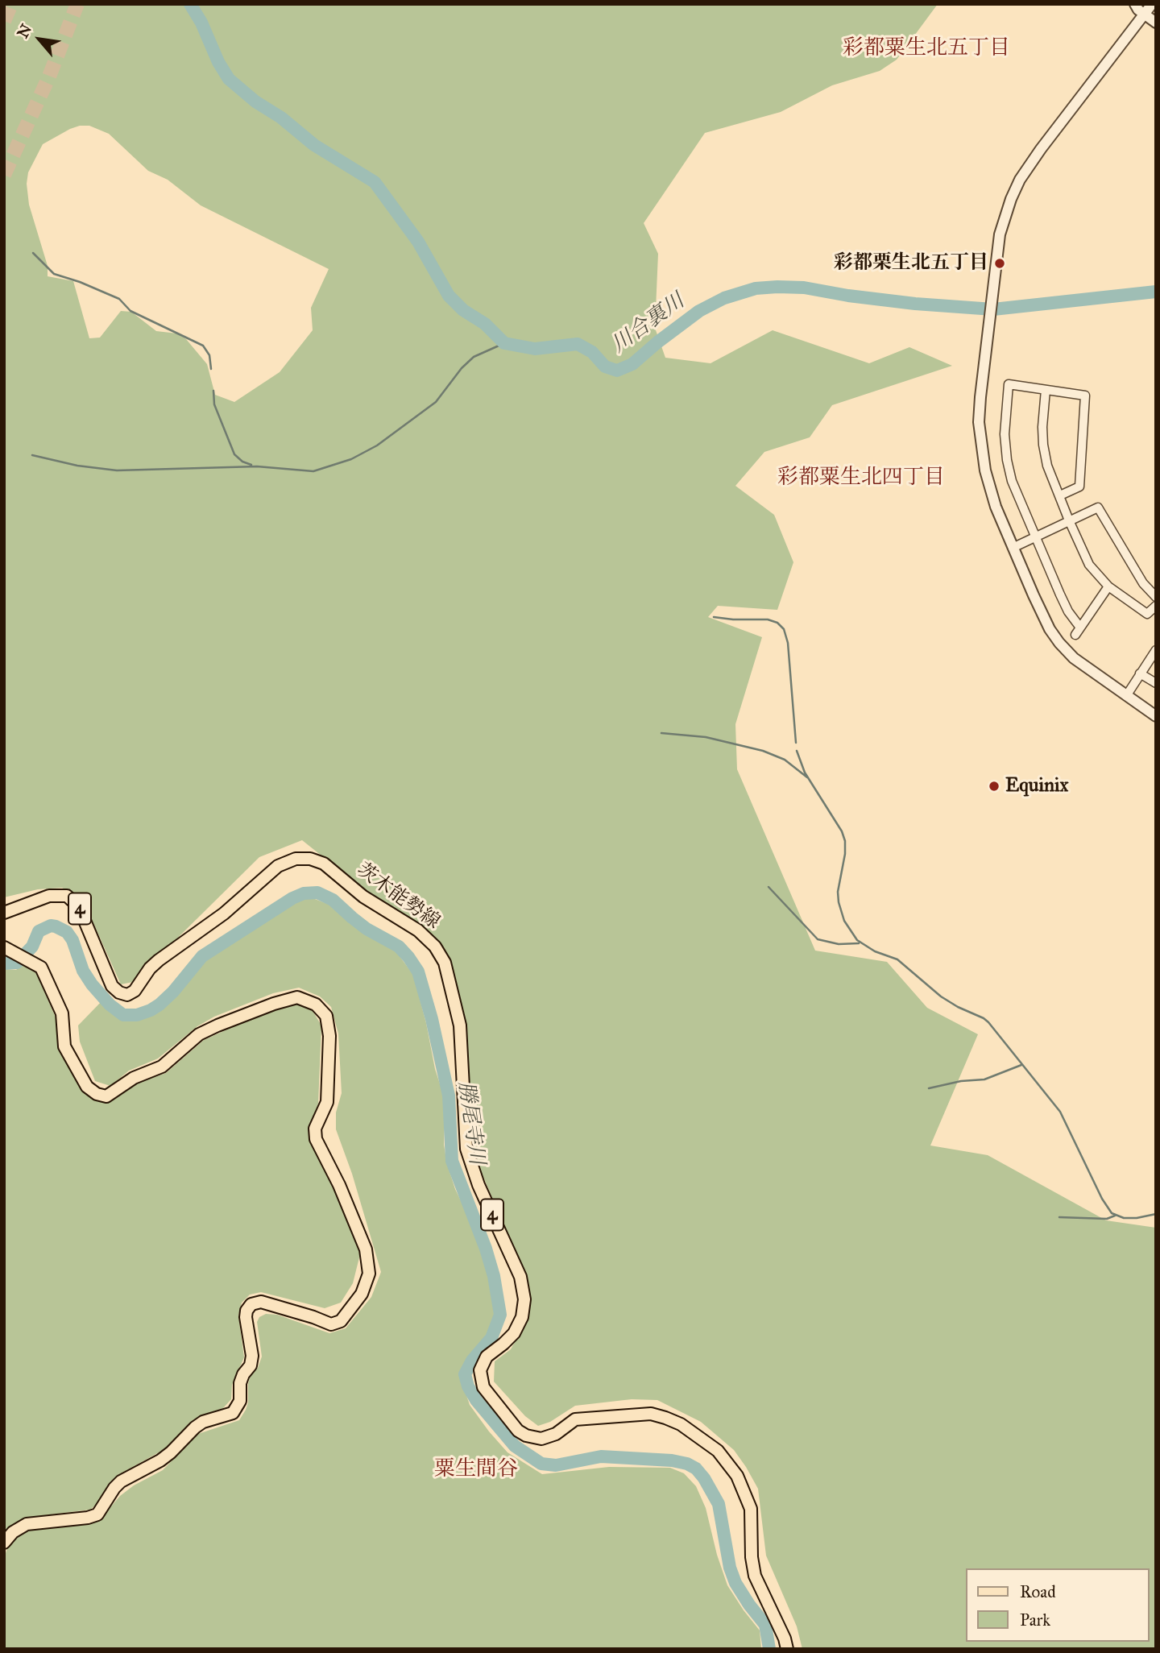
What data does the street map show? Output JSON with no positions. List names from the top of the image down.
{
  "streets": {
    "main road": ["茨木能勢線", "4"]
  },
  "districts": ["彩都粟生北五丁目", "彩都粟生北四丁目", "粟生間谷"],
  "water": ["川合裏川", "勝尾寺川"],
  "places": ["彩都栗生北五丁目", "Equinix"],
  "legend": ["Road", "Park"],
  "north": "top left"
}
